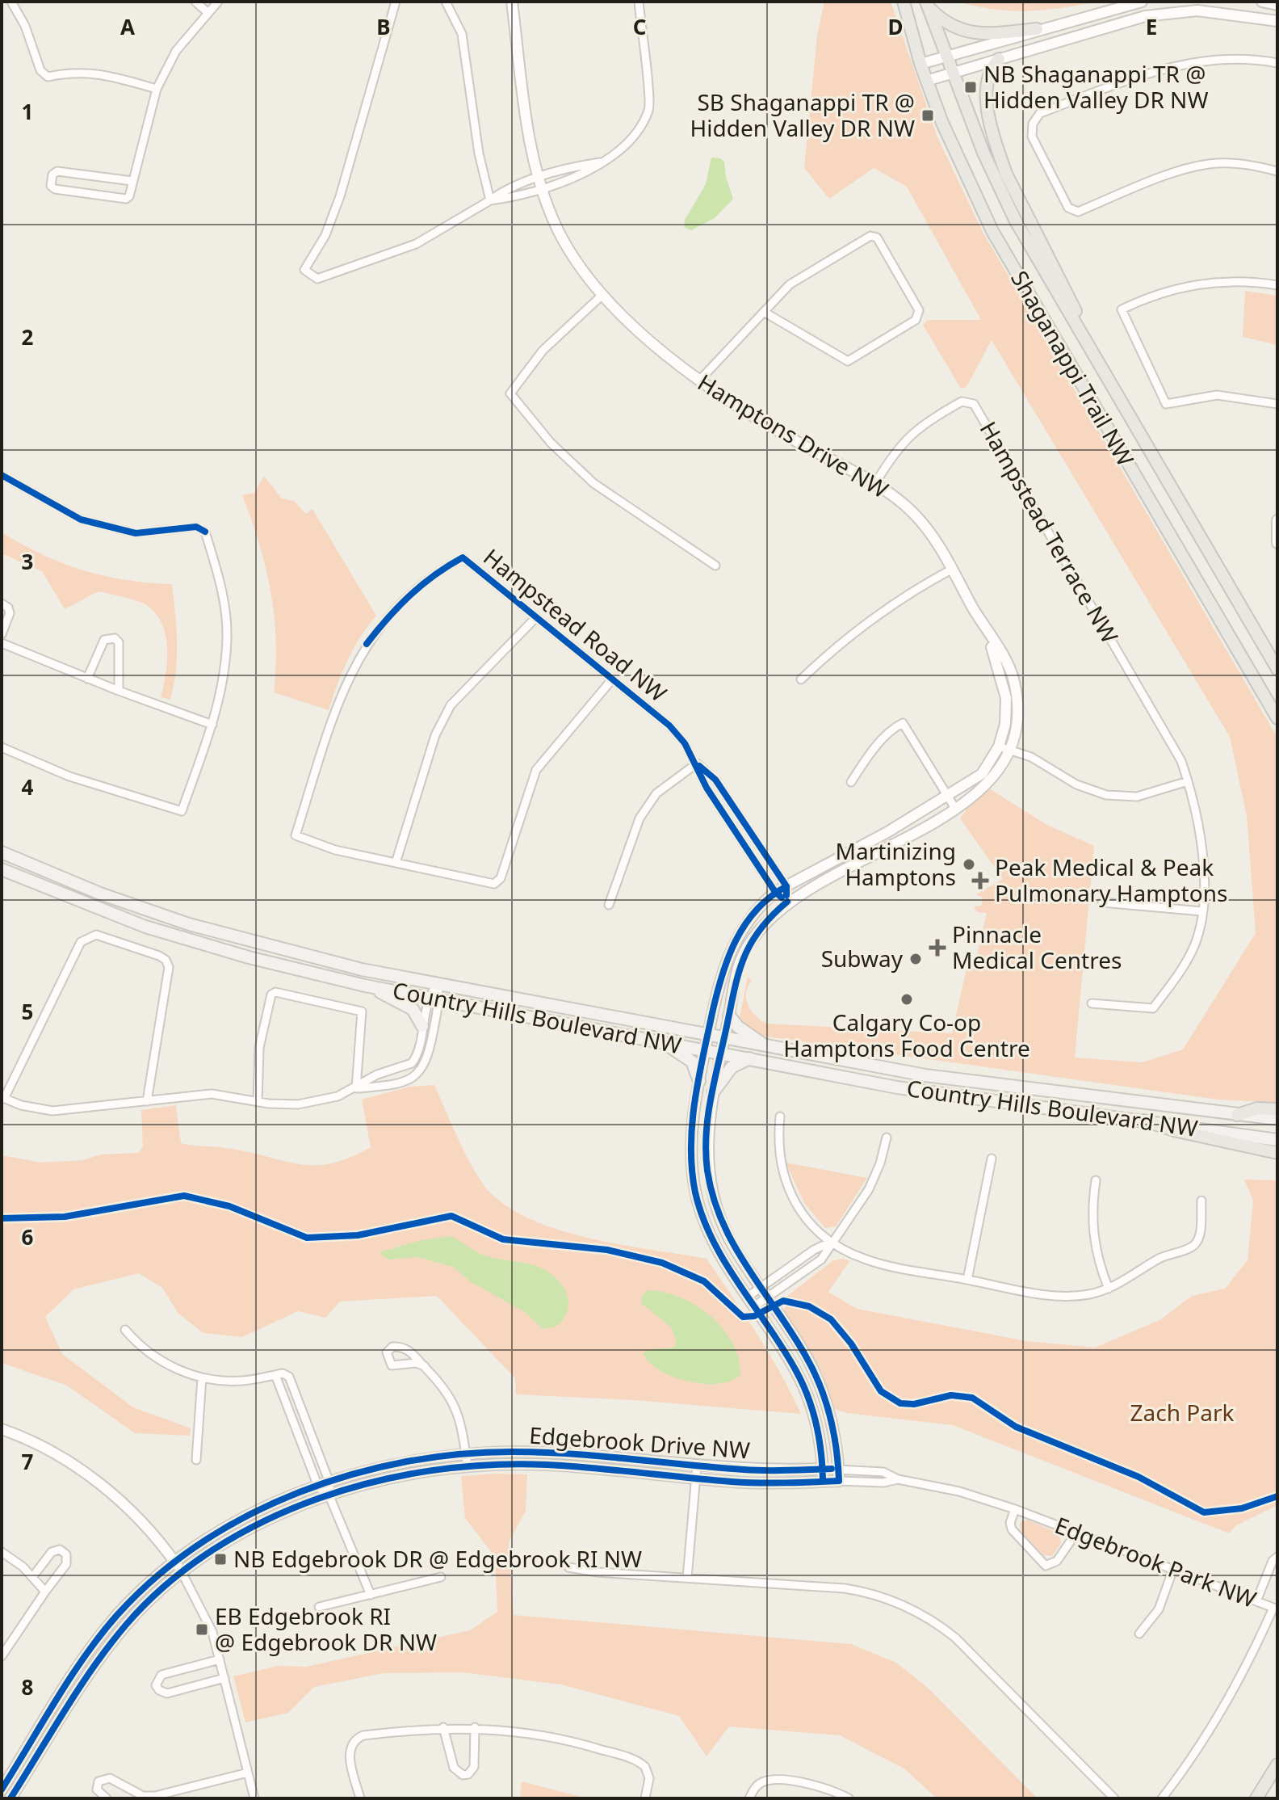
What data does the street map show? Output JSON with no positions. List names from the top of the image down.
{
  "streets": {
    "main road": ["Shaganappi Trail NW", "Country Hills Boulevard NW"],
    "street": [
      "Hamptons Drive NW",
      "Hampstead Terrace NW",
      "Hampstead Road NW",
      "Edgebrook Drive NW",
      "Edgebrook Park NW"
    ]
  },
  "crossings": [
    ["Hamptons Drive NW", "Hampstead Terrace NW"],
    ["Hamptons Drive NW", "Hampstead Road NW"],
    ["Hamptons Drive NW", "Country Hills Boulevard NW"],
    ["Hamptons Drive NW", "Edgebrook Drive NW"],
    ["Hamptons Drive NW", "Edgebrook Park NW"],
    ["Edgebrook Drive NW", "Edgebrook Park NW"]
  ],
  "parks": ["Zach Park"],
  "places": {
    "transit": [
      "NB Shaganappi TR @ Hidden Valley DR NW",
      "SB Shaganappi TR @ Hidden Valley DR NW",
      "NB Edgebrook DR @ Edgebrook RI NW",
      "EB Edgebrook RI @ Edgebrook DR NW"
    ],
    "other": ["Martinizing Hamptons", "Subway", "Calgary Co-op Hamptons Food Centre"],
    "health": ["Peak Medical & Peak Pulmonary Hamptons", "Pinnacle Medical Centres"]
  },
  "grid": {
    "columns": [
      "A",
      "B",
      "C",
      "D",
      "E"
    ],
    "rows": [
      "1",
      "2",
      "3",
      "4",
      "5",
      "6",
      "7",
      "8"
    ]
  }
}
